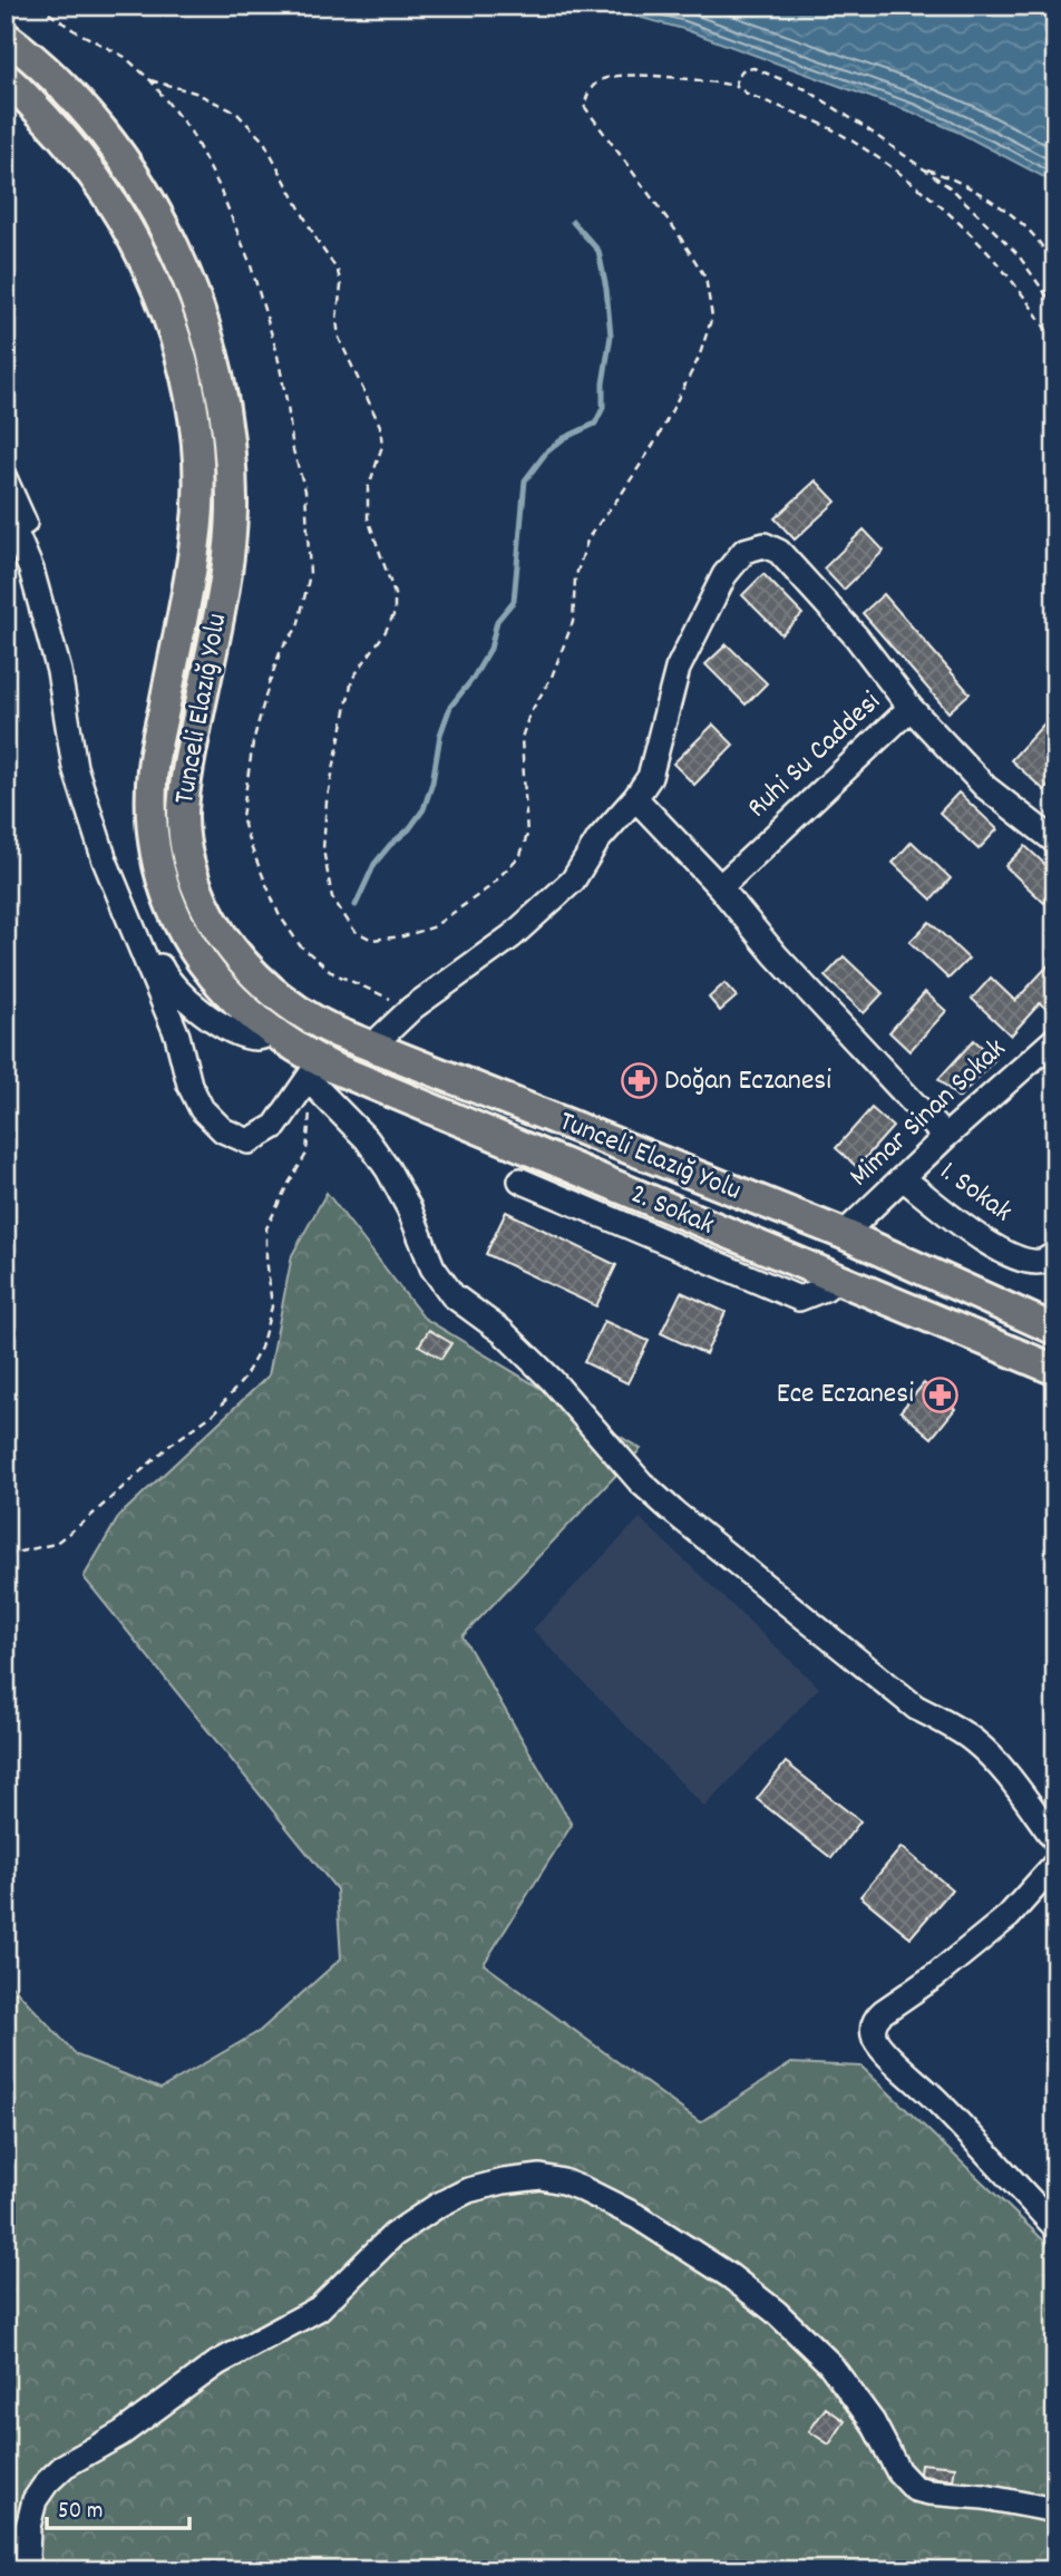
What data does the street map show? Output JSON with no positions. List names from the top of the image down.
{
  "streets": {
    "main road": ["Tunceli Elazığ Yolu"],
    "street": [
      "Ruhi Su Caddesi",
      "Mimar Sinan Sokak",
      "1. Sokak",
      "2. Sokak"
    ]
  },
  "crossings": [
    ["Tunceli Elazığ Yolu", "Mimar Sinan Sokak"],
    ["Tunceli Elazığ Yolu", "2. Sokak"],
    ["Mimar Sinan Sokak", "1. Sokak"]
  ],
  "places": {
    "pharmacy": ["Doğan Eczanesi", "Ece Eczanesi"]
  },
  "scale_bar": "50 m"
}
